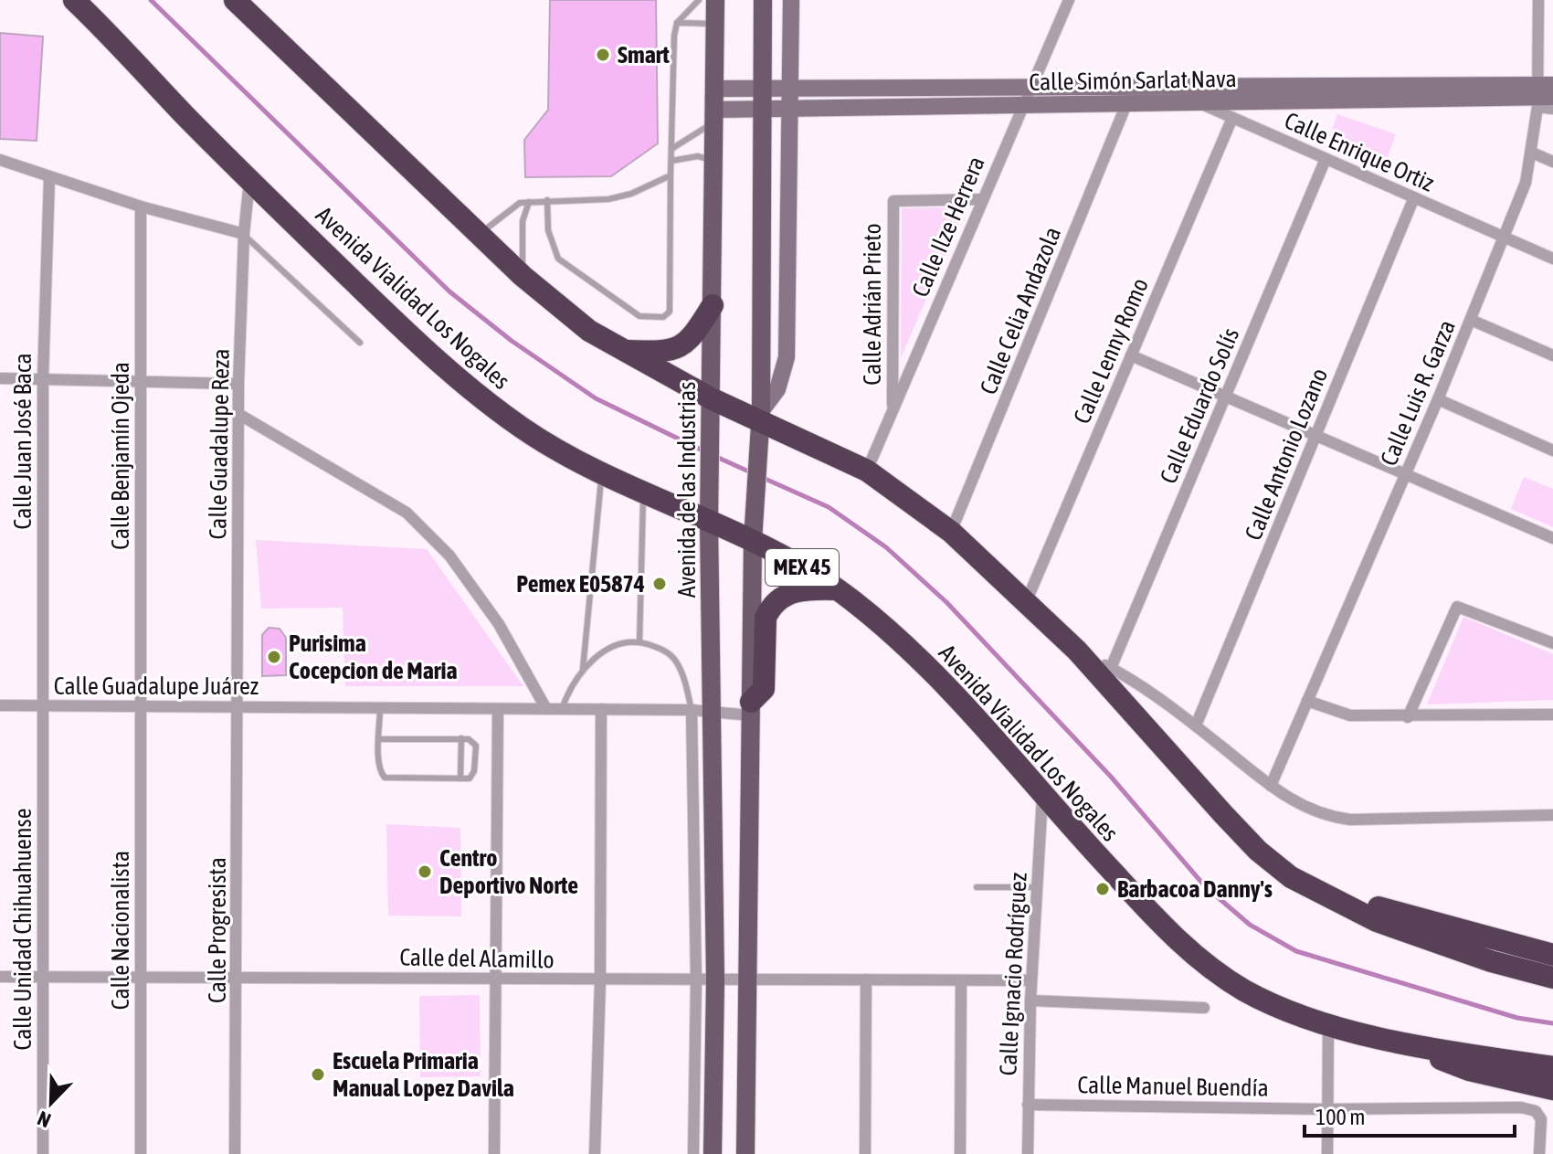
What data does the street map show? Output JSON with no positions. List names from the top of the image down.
{
  "streets": {
    "highway": ["Avenida Vialidad Los Nogales", "MEX 45"],
    "main road": ["Avenida de las Industrias"],
    "street": [
      "Calle Simón Sarlat Nava",
      "Calle Enrique Ortiz",
      "Calle Ilze Herrera",
      "Calle Adrián Prieto",
      "Calle Celia Andazola",
      "Calle Lenny Romo",
      "Calle Luis R. Garza",
      "Calle Eduardo Solís",
      "Calle Juan José Baca",
      "Calle Guadalupe Reza",
      "Calle Antonio Lozano",
      "Calle Benjamín Ojeda",
      "Calle Guadalupe Juárez",
      "Calle Unidad Chihuahuense",
      "Calle Nacionalista",
      "Calle Progresista",
      "Calle del Alamillo",
      "Calle Ignacio Rodríguez",
      "Calle Manuel Buendía"
    ]
  },
  "crossings": [
    ["Calle Simón Sarlat Nava", "Calle Enrique Ortiz"],
    ["Calle Simón Sarlat Nava", "Calle Ilze Herrera"],
    ["Calle Simón Sarlat Nava", "Calle Celia Andazola"],
    ["Calle Simón Sarlat Nava", "Calle Luis R. Garza"],
    ["Calle Simón Sarlat Nava", "Avenida de las Industrias"],
    ["Calle Enrique Ortiz", "Calle Lenny Romo"],
    ["Calle Enrique Ortiz", "Calle Luis R. Garza"],
    ["Calle Enrique Ortiz", "Calle Eduardo Solís"],
    ["Calle Enrique Ortiz", "Calle Antonio Lozano"],
    ["Calle Ilze Herrera", "Calle Adrián Prieto"],
    ["Avenida Vialidad Los Nogales", "Calle Guadalupe Reza"],
    ["Avenida Vialidad Los Nogales", "Avenida de las Industrias"],
    ["Avenida Vialidad Los Nogales", "Calle Ignacio Rodríguez"],
    ["Calle Juan José Baca", "Calle Guadalupe Juárez"],
    ["Calle Juan José Baca", "Calle Unidad Chihuahuense"],
    ["Calle Guadalupe Reza", "Calle Guadalupe Juárez"],
    ["Calle Guadalupe Reza", "Calle Progresista"],
    ["Calle Benjamín Ojeda", "Calle Guadalupe Juárez"],
    ["Calle Benjamín Ojeda", "Calle Nacionalista"],
    ["Avenida de las Industrias", "Calle Guadalupe Juárez"],
    ["Avenida de las Industrias", "Calle del Alamillo"],
    ["Calle Guadalupe Juárez", "Calle Unidad Chihuahuense"],
    ["Calle Guadalupe Juárez", "Calle Nacionalista"],
    ["Calle Guadalupe Juárez", "Calle Progresista"],
    ["Calle Unidad Chihuahuense", "Calle del Alamillo"],
    ["Calle Nacionalista", "Calle del Alamillo"],
    ["Calle Progresista", "Calle del Alamillo"],
    ["Calle Ignacio Rodríguez", "Calle Manuel Buendía"]
  ],
  "places": [
    "Smart",
    "Pemex E05874",
    "Purisima Cocepcion de Maria",
    "Centro Deportivo Norte",
    "Barbacoa Danny's",
    "Escuela Primaria Manual Lopez Davila"
  ],
  "scale_bar": "100 m",
  "north": "bottom left"
}
